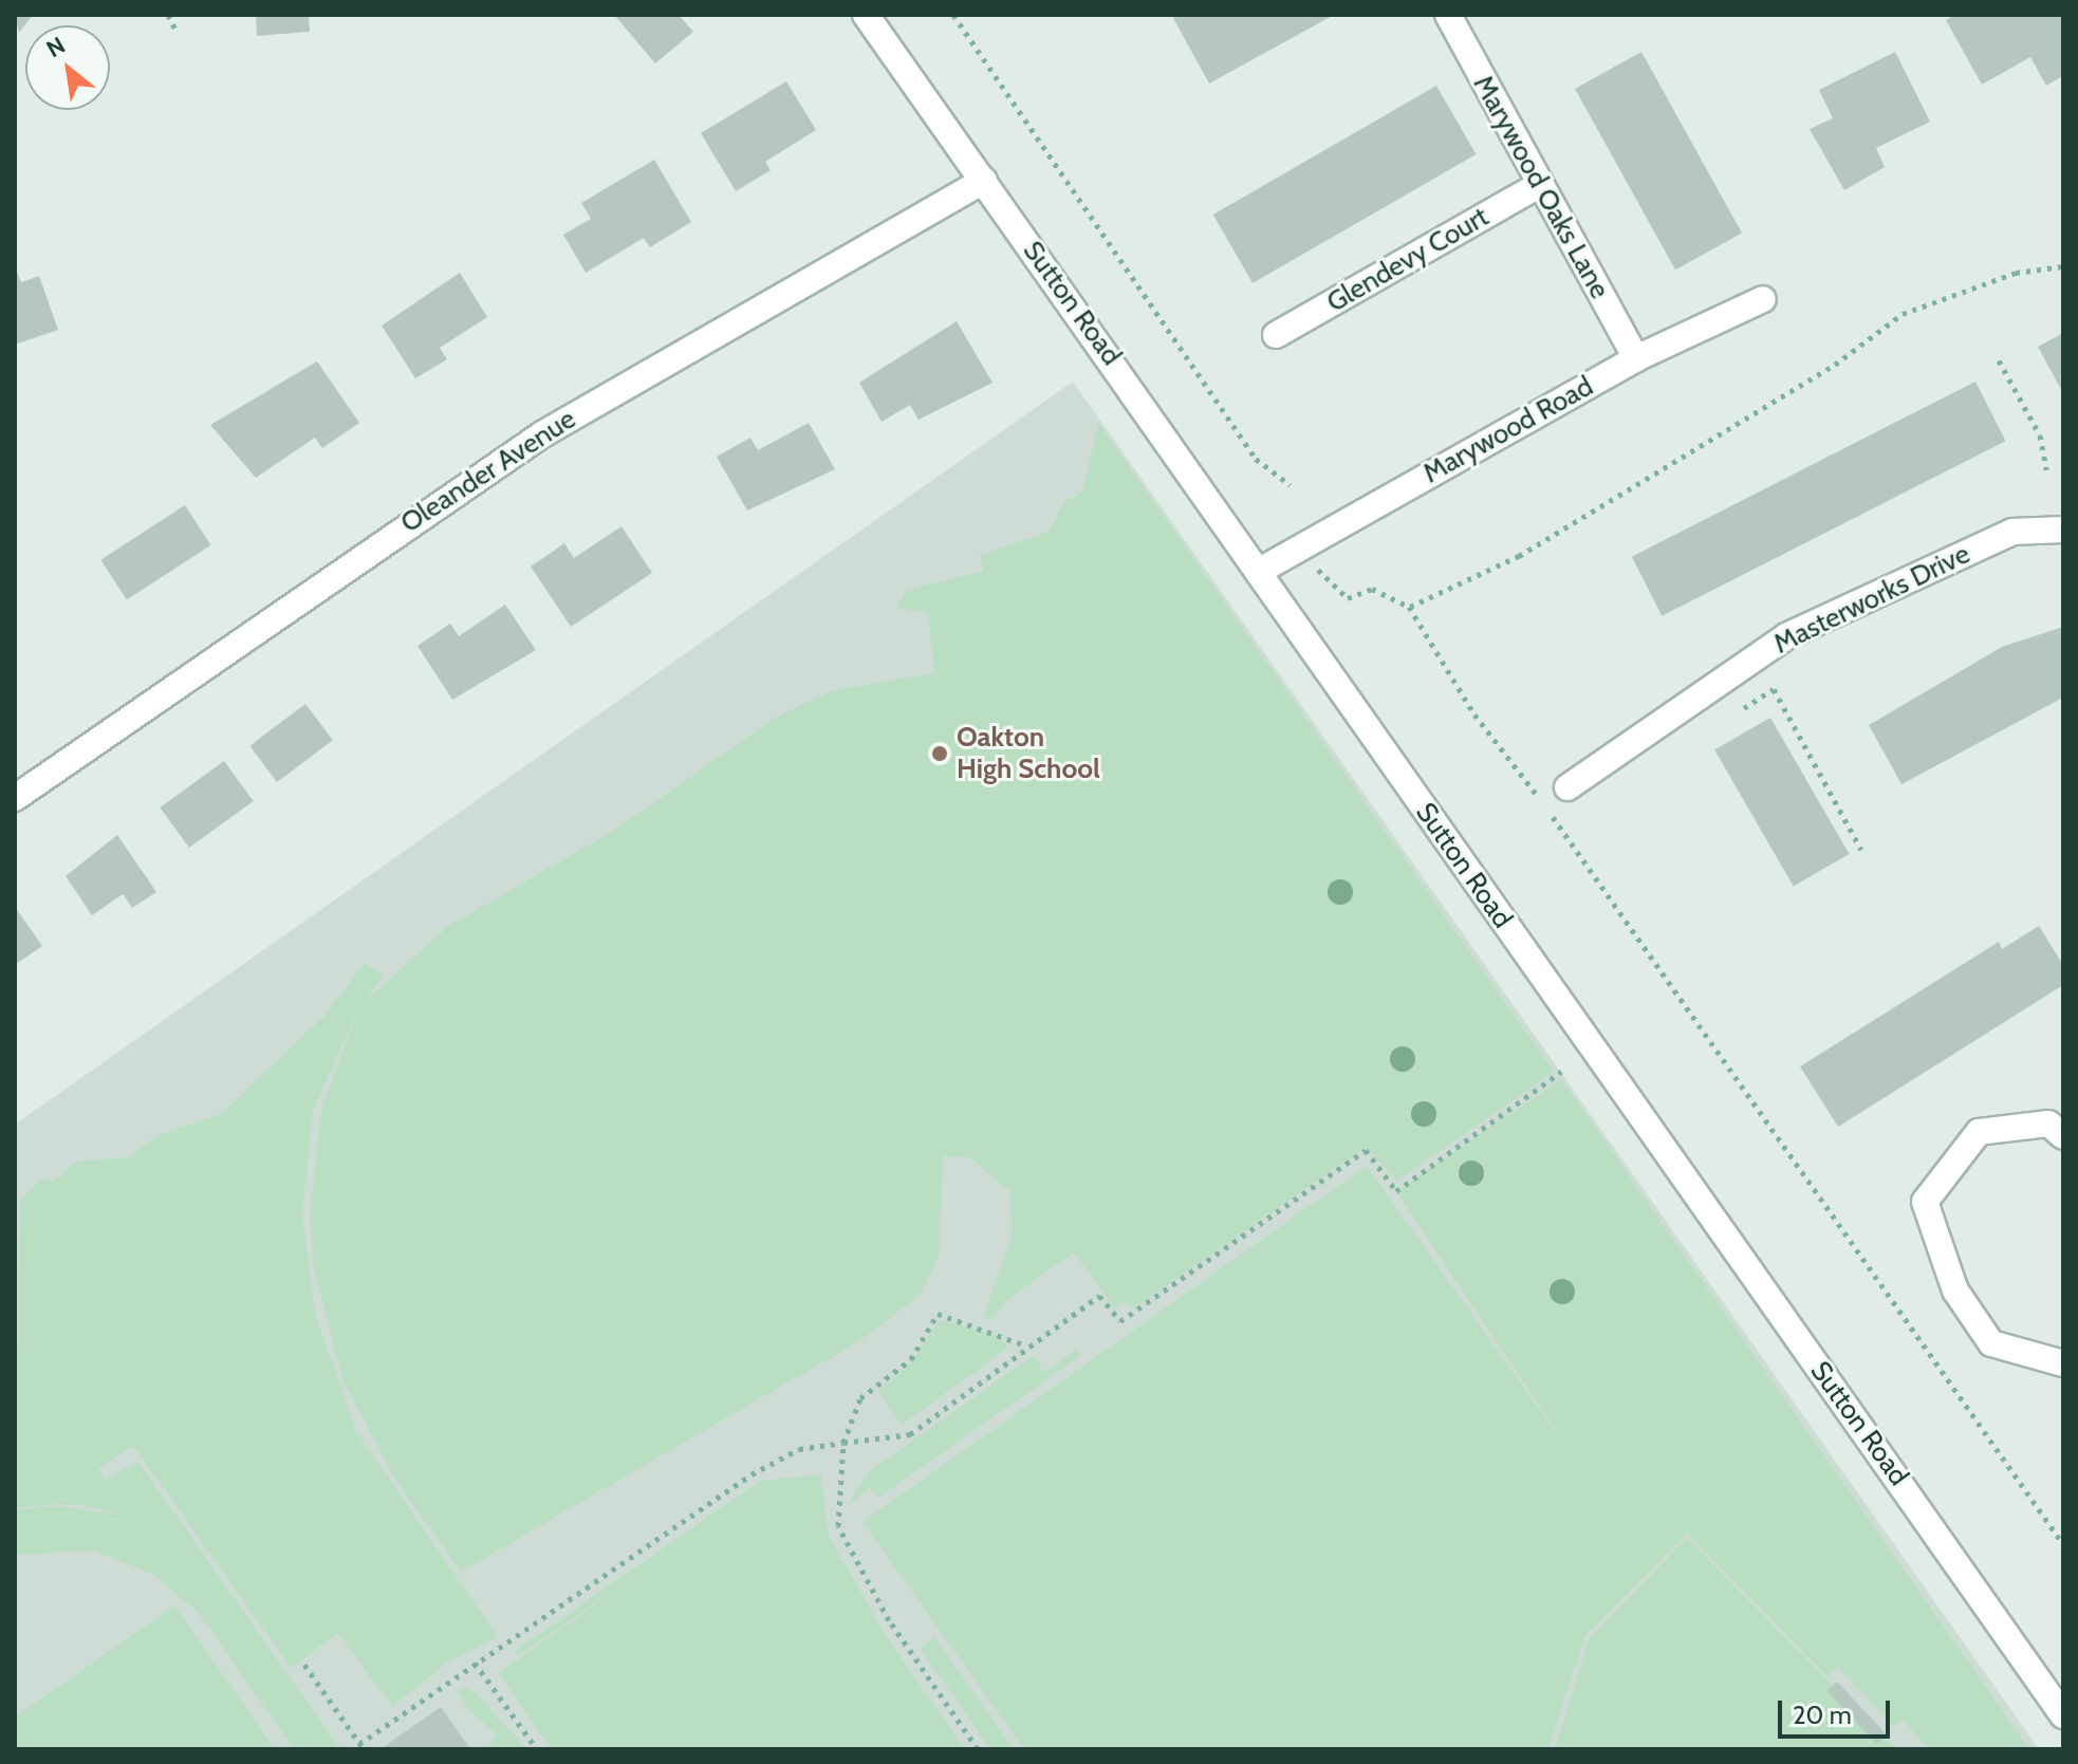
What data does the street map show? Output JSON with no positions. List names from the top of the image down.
{
  "streets": {
    "street": [
      "Marywood Oaks Lane",
      "Glendevy Court",
      "Sutton Road",
      "Marywood Road",
      "Oleander Avenue",
      "Masterworks Drive"
    ]
  },
  "crossings": [
    ["Marywood Oaks Lane", "Glendevy Court"],
    ["Marywood Oaks Lane", "Marywood Road"],
    ["Sutton Road", "Marywood Road"],
    ["Sutton Road", "Oleander Avenue"]
  ],
  "places": ["Oakton High School"],
  "scale_bar": "20 m",
  "north": "top left"
}
